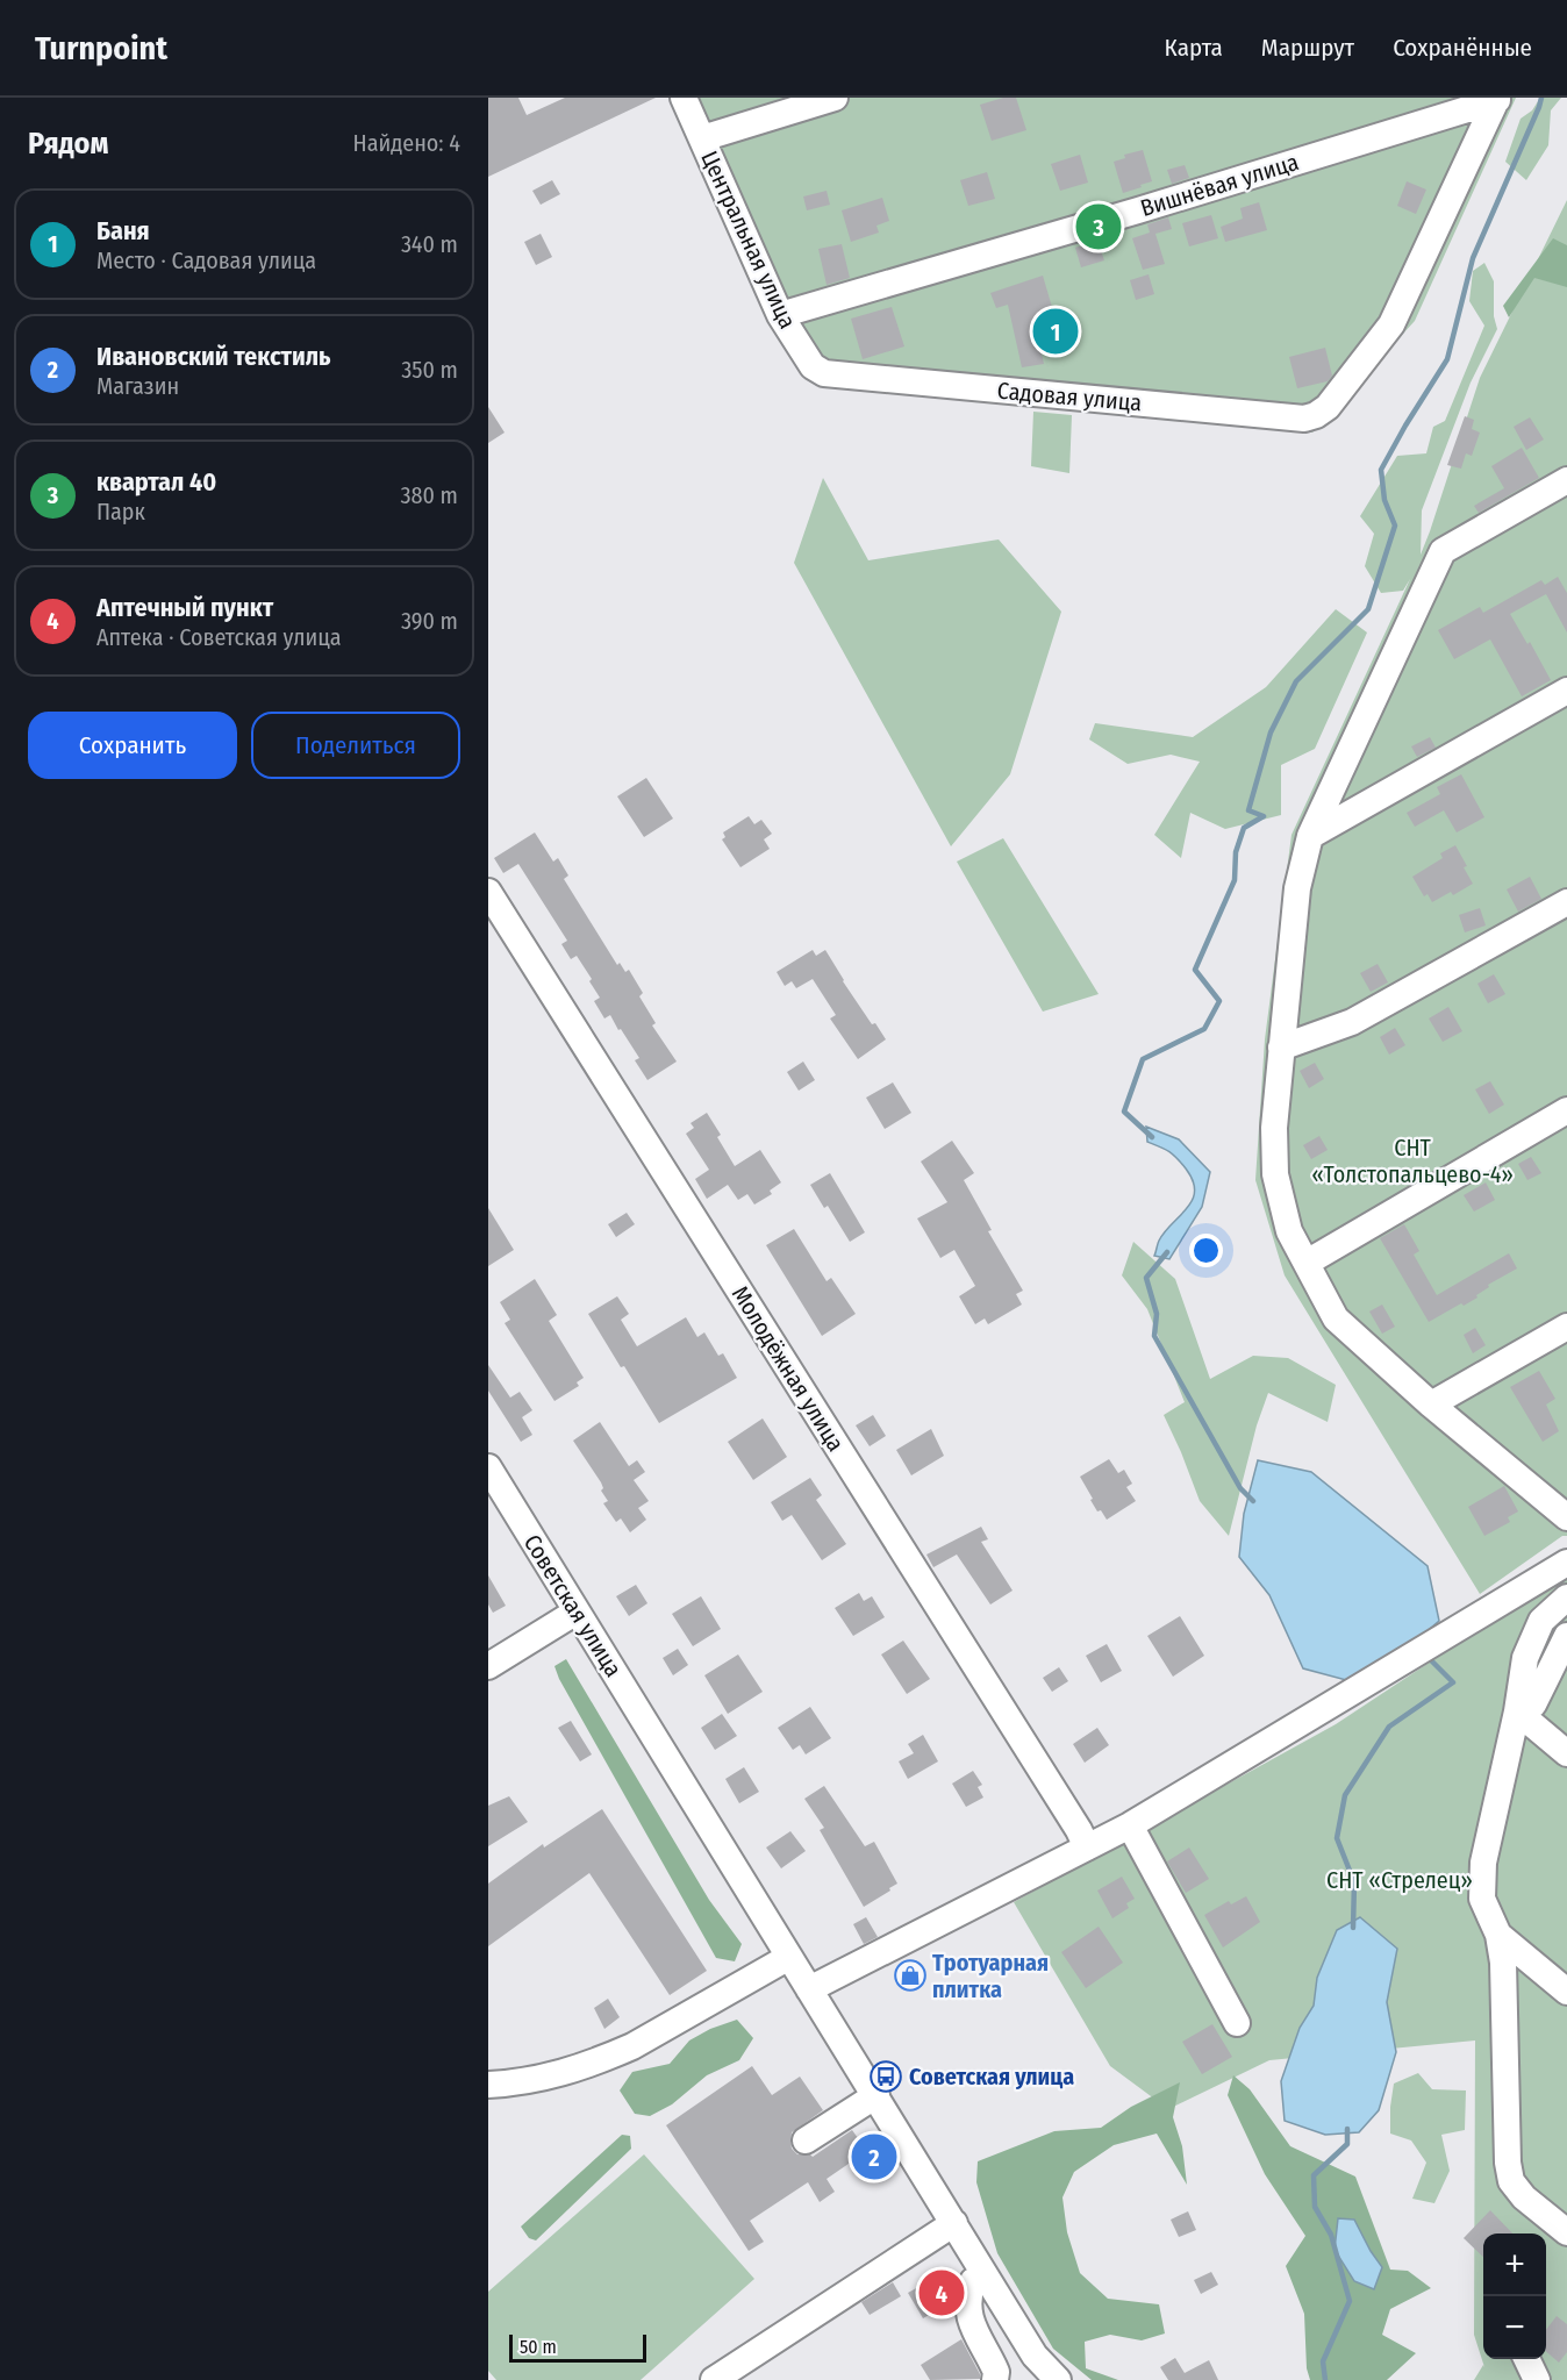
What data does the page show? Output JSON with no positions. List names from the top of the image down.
{
  "streets": {
    "street": [
      "Вишнёвая улица",
      "Центральная улица",
      "Садовая улица",
      "Молодёжная улица",
      "Советская улица"
    ]
  },
  "crossings": [
    ["Вишнёвая улица", "Центральная улица"],
    ["Вишнёвая улица", "Садовая улица"],
    ["Центральная улица", "Садовая улица"]
  ],
  "parks": ["СНТ «Толстопальцево-4»", "СНТ «Стрелец»"],
  "places": {
    "shop": ["Тротуарная плитка"],
    "bus stop": ["Советская улица"]
  },
  "scale_bar": "50 m",
  "page": {
    "header": "Turnpoint",
    "nav": ["Карта", "Маршрут", "Сохранённые"],
    "heading": ["Рядом", "Найдено: 4"],
    "list": [
      {
        "mark": "1",
        "name": "Баня",
        "note": "Место · Садовая улица",
        "value": "340 m"
      },
      {
        "mark": "2",
        "name": "Ивановский текстиль",
        "note": "Магазин",
        "value": "350 m"
      },
      {
        "mark": "3",
        "name": "квартал 40",
        "note": "Парк",
        "value": "380 m"
      },
      {
        "mark": "4",
        "name": "Аптечный пункт",
        "note": "Аптека · Советская улица",
        "value": "390 m"
      }
    ],
    "pins": [
      "3",
      "1",
      "2",
      "4"
    ],
    "buttons": ["Сохранить", "Поделиться"],
    "map_buttons": ["+", "−"],
    "scale": "50 m"
  }
}
